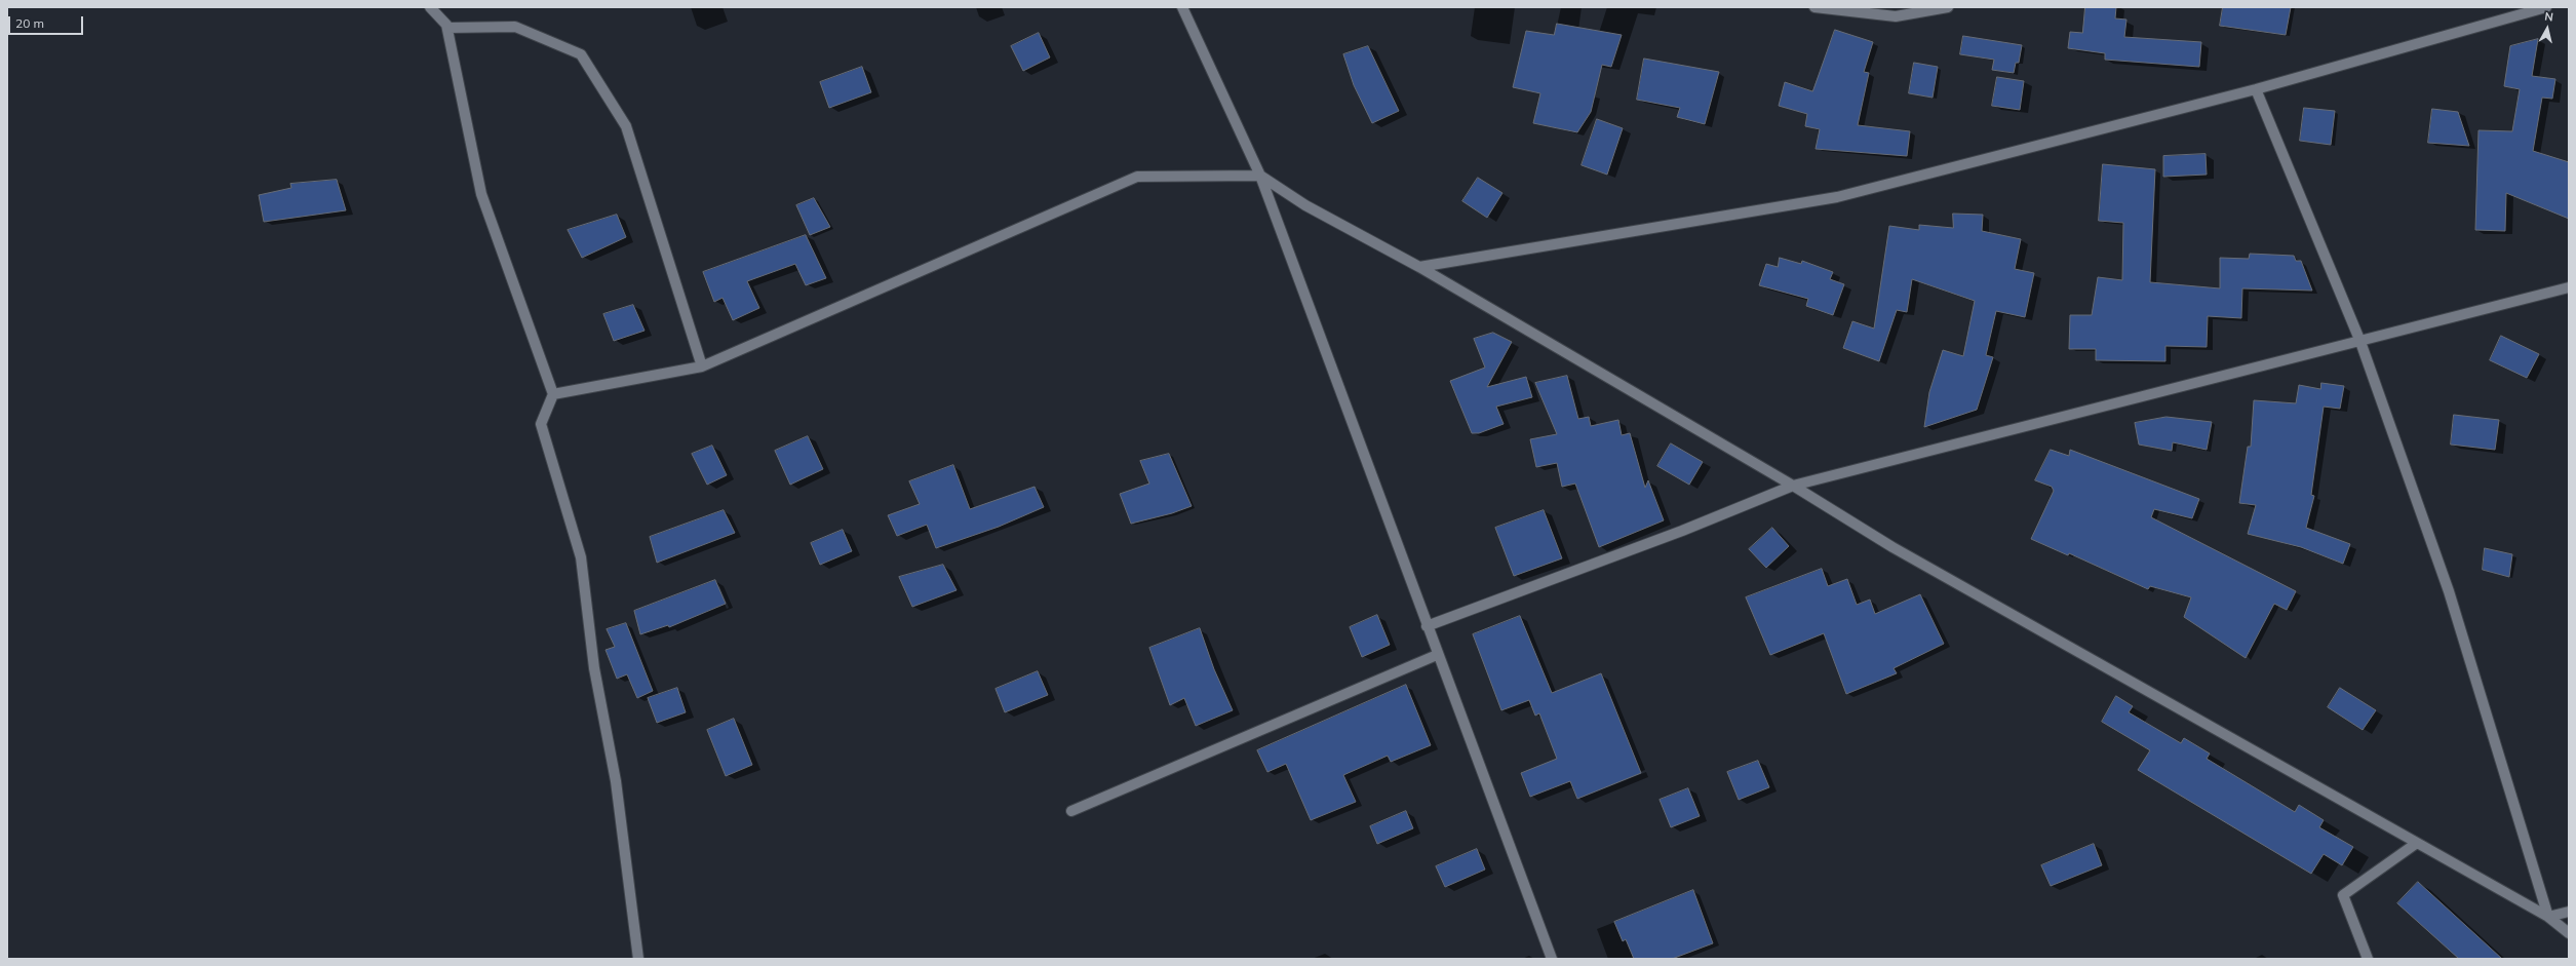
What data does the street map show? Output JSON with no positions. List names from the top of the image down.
{
  "scale_bar": "20 m",
  "north": "top"
}
